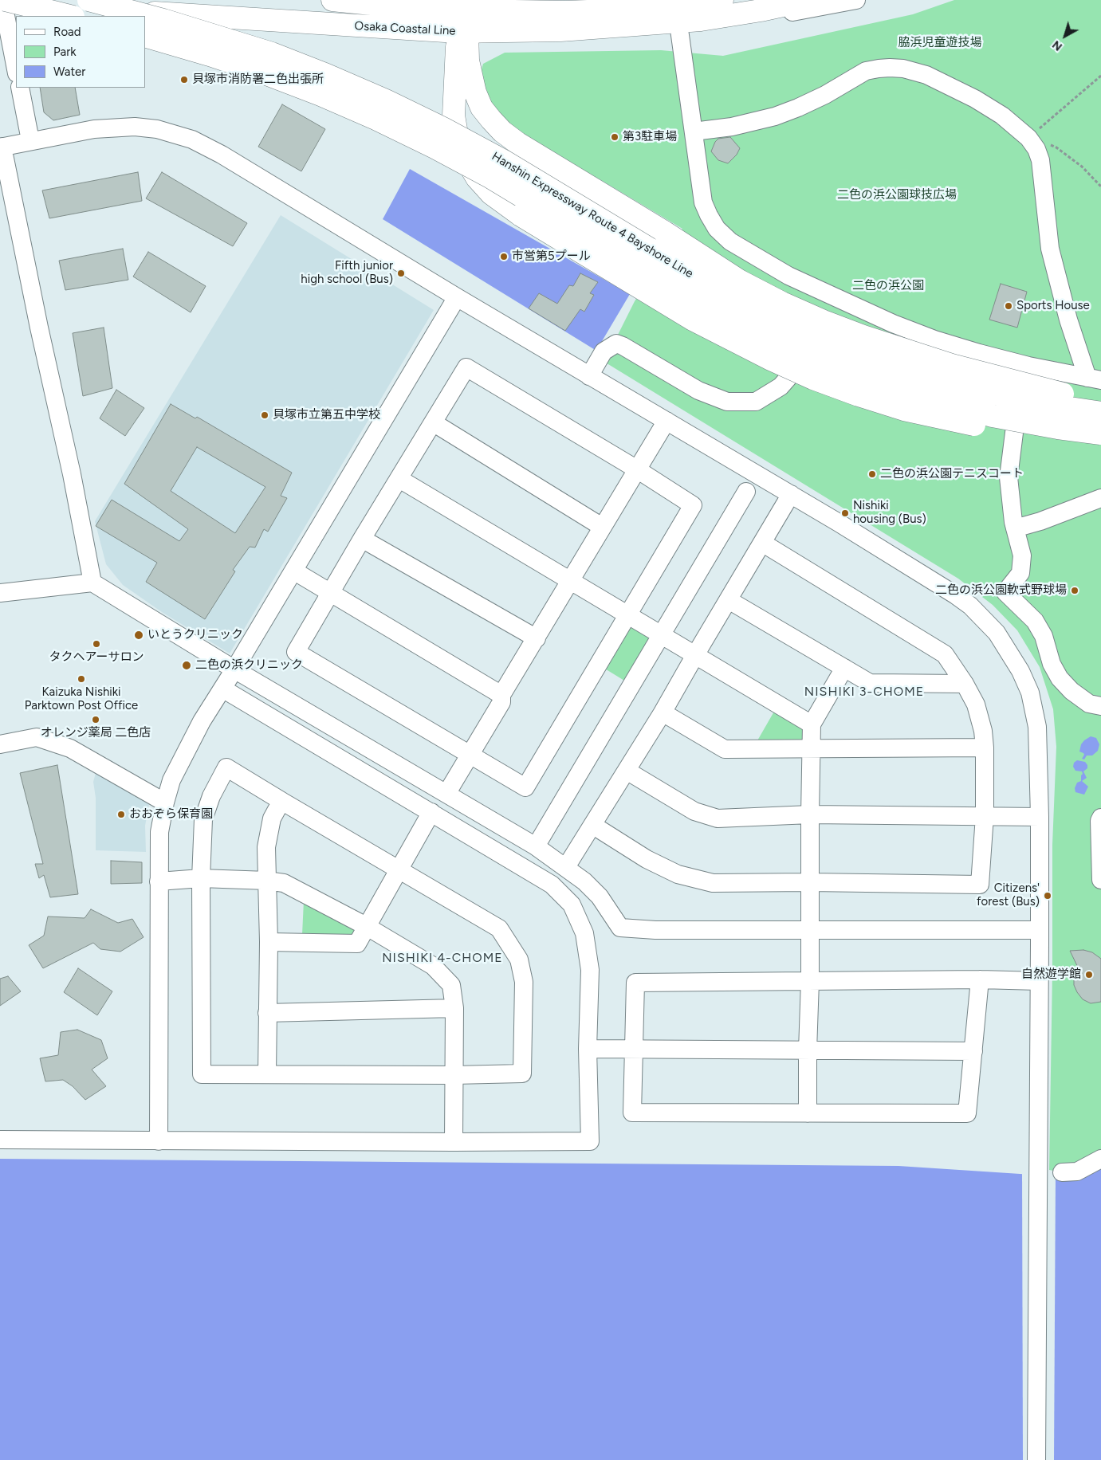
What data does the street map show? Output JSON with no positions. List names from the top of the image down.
{
  "streets": {
    "main road": ["Osaka Coastal Line", "Hanshin Expressway Route 4 Bayshore Line"]
  },
  "districts": ["NISHIKI 3-CHOME", "NISHIKI 4-CHOME"],
  "parks": ["脇浜児童遊技場", "二色の浜公園球技広場", "二色の浜公園"],
  "places": [
    "貝塚市消防署二色出張所",
    "第3駐車場",
    "市営第5プール",
    "Fifth junior high school (Bus)",
    "Sports House",
    "貝塚市立第五中学校",
    "二色の浜公園テニスコート",
    "Nishiki housing (Bus)",
    "二色の浜公園軟式野球場",
    "いとうクリニック",
    "タクヘアーサロン",
    "二色の浜クリニック",
    "Kaizuka Nishiki Parktown Post Office",
    "オレンジ薬局 二色店",
    "おおぞら保育園",
    "Citizens' forest (Bus)",
    "自然遊学館"
  ],
  "legend": ["Road", "Park", "Water"],
  "north": "bottom left"
}
